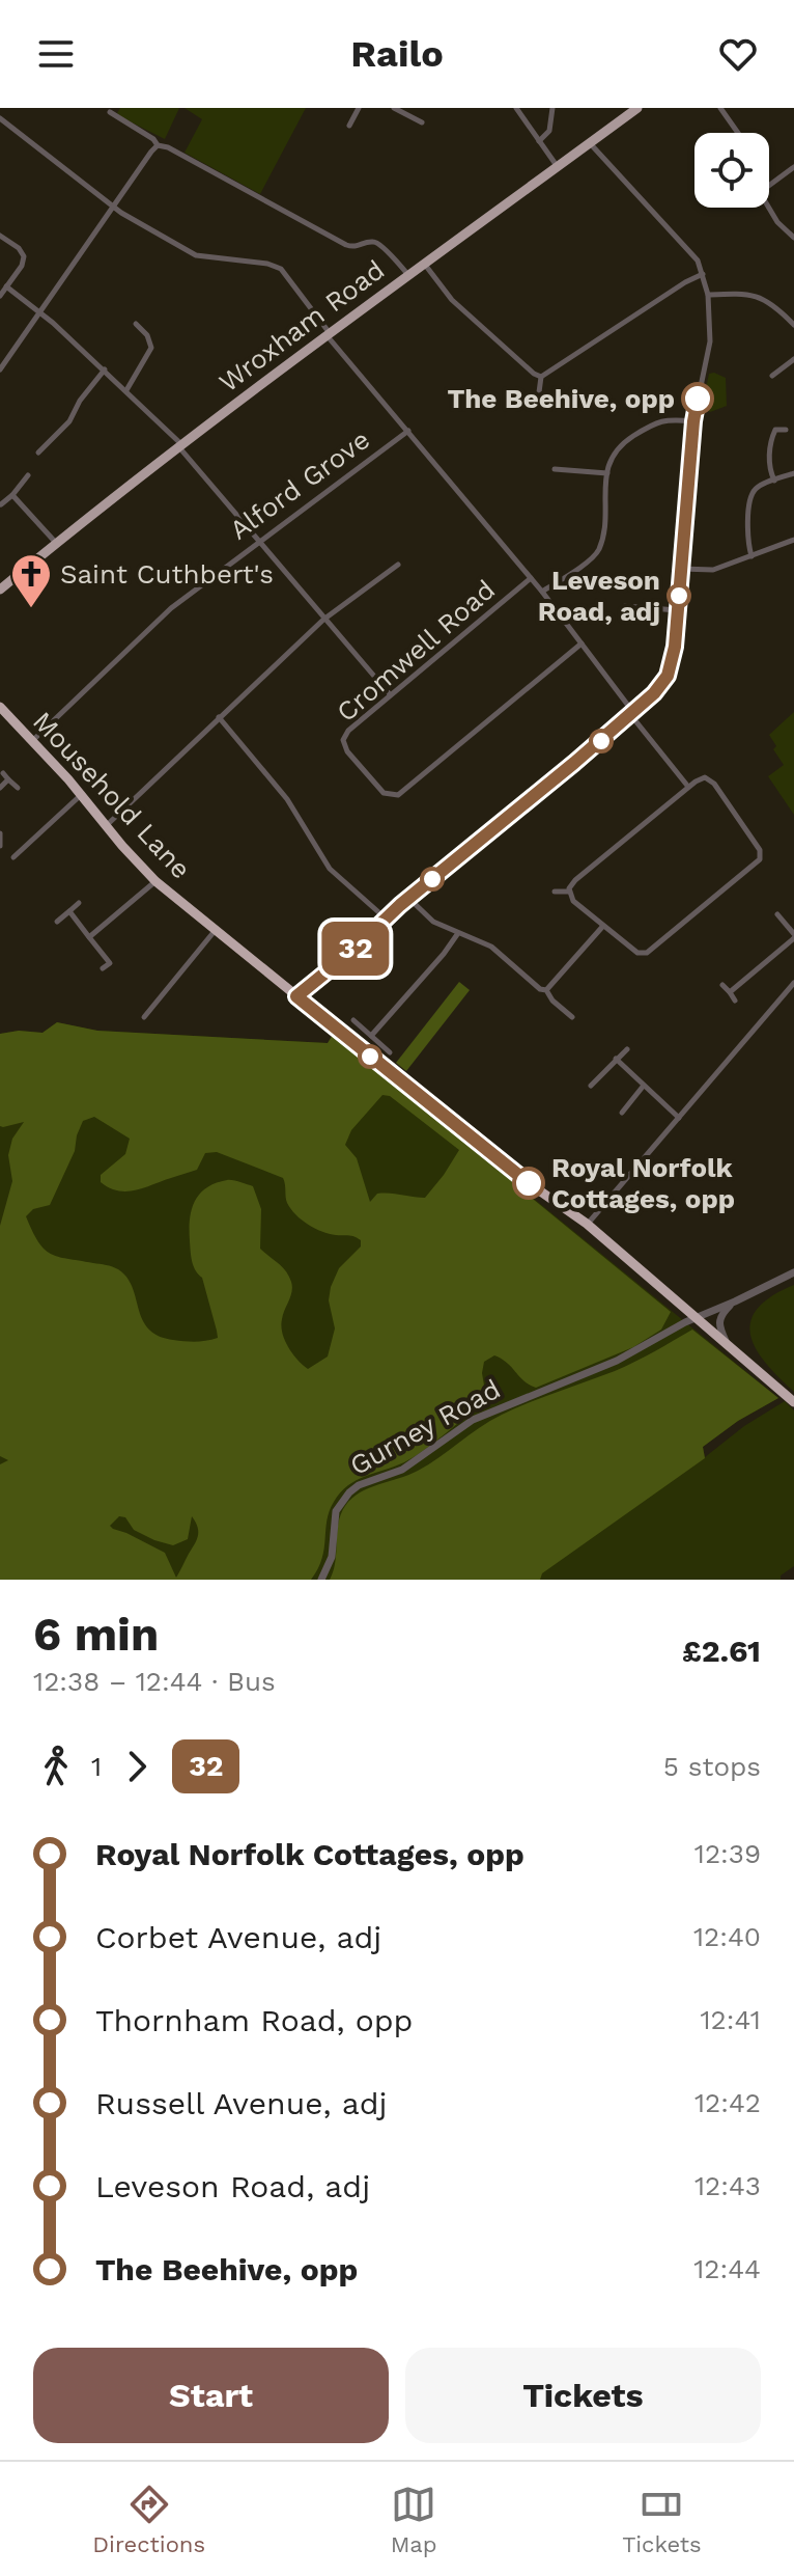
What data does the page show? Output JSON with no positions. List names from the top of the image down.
{
  "streets": {
    "highway": ["Mousehold Lane"],
    "main road": ["Wroxham Road"],
    "street": ["Alford Grove", "Cromwell Road", "Gurney Road"]
  },
  "crossings": [
    ["Alford Grove", "Mousehold Lane"],
    ["Mousehold Lane", "Gurney Road"]
  ],
  "places": {
    "other": ["The Beehive, opp", "Leveson Road, adj", "Royal Norfolk Cottages, opp"],
    "church": ["Saint Cuthbert's"]
  },
  "lines": ["bus line 32"],
  "page": {
    "header": "Railo",
    "on_map": "32",
    "heading": ["6 min", "12:38 – 12:44 · Bus", "£2.61"],
    "legs": ["1", "32", "5 stops"],
    "list": [
      {
        "name": "Royal Norfolk Cottages, opp",
        "value": "12:39"
      },
      {
        "name": "Corbet Avenue, adj",
        "value": "12:40"
      },
      {
        "name": "Thornham Road, opp",
        "value": "12:41"
      },
      {
        "name": "Russell Avenue, adj",
        "value": "12:42"
      },
      {
        "name": "Leveson Road, adj",
        "value": "12:43"
      },
      {
        "name": "The Beehive, opp",
        "value": "12:44"
      }
    ],
    "buttons": ["Start", "Tickets"],
    "tabs": ["Directions", "Map", "Tickets"]
  }
}
